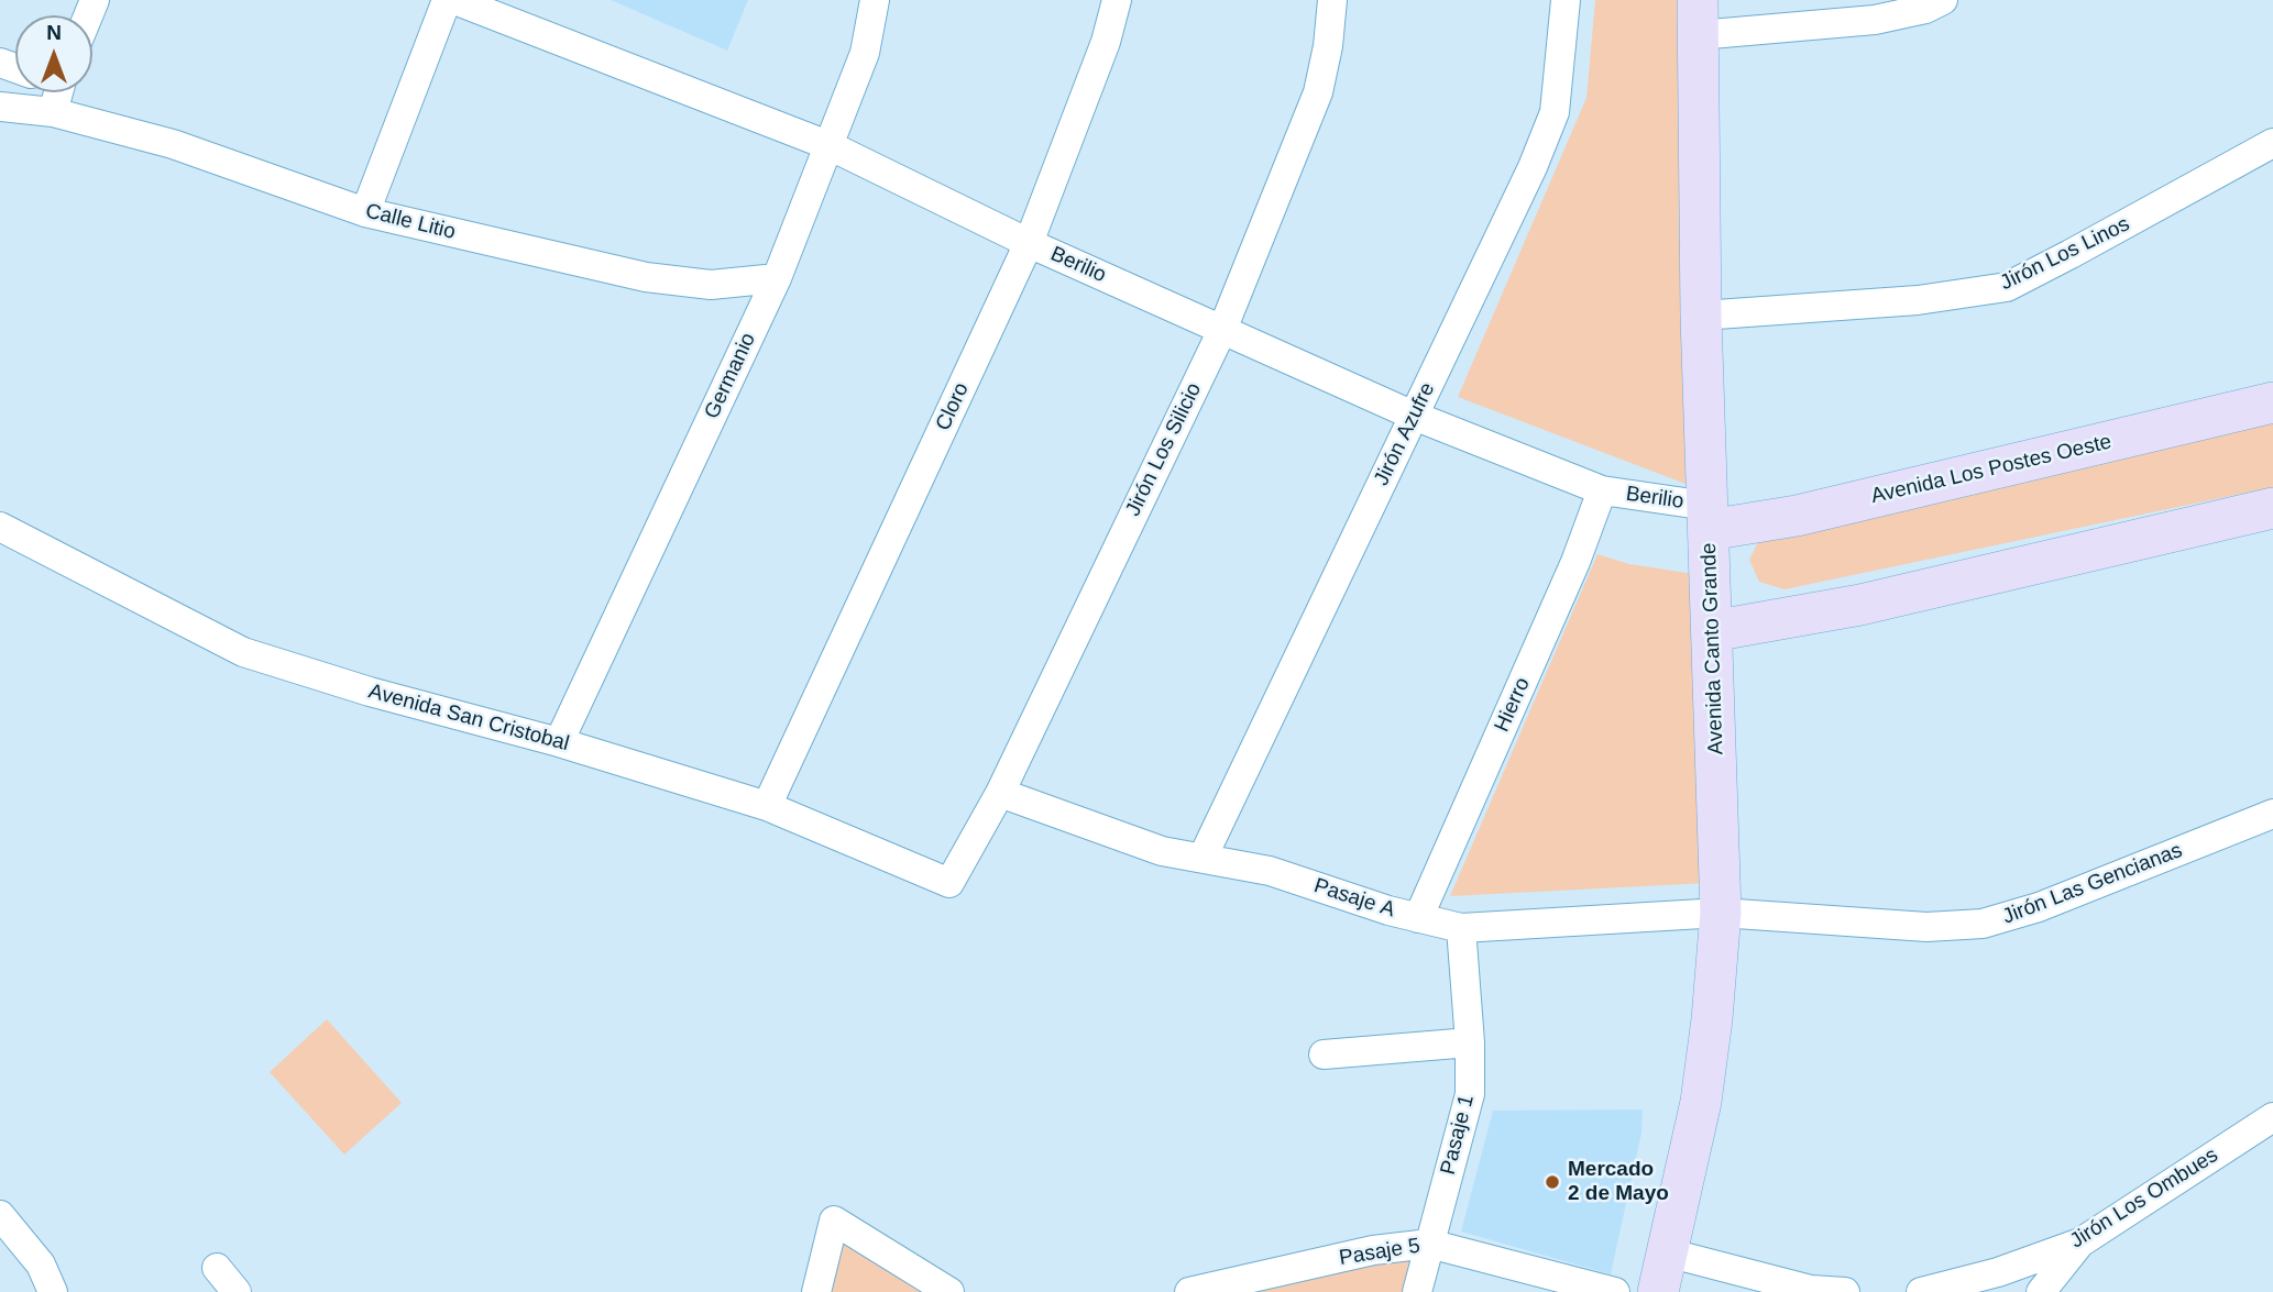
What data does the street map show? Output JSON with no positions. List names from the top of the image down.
{
  "streets": {
    "street": [
      "Calle Litio",
      "Jirón Los Linos",
      "Berilio",
      "Germanio",
      "Cloro",
      "Jirón Azufre",
      "Jirón Los Silicio",
      "Avenida Los Postes Oeste",
      "Avenida Canto Grande",
      "Hierro",
      "Avenida San Cristobal",
      "Jirón Las Gencianas",
      "Pasaje A",
      "Pasaje 1",
      "Jirón Los Ombues",
      "Pasaje 5"
    ]
  },
  "crossings": [
    ["Calle Litio", "Germanio"],
    ["Jirón Los Linos", "Avenida Canto Grande"],
    ["Berilio", "Germanio"],
    ["Berilio", "Cloro"],
    ["Berilio", "Jirón Azufre"],
    ["Berilio", "Jirón Los Silicio"],
    ["Berilio", "Avenida Los Postes Oeste"],
    ["Berilio", "Avenida Canto Grande"],
    ["Berilio", "Hierro"],
    ["Germanio", "Avenida San Cristobal"],
    ["Cloro", "Avenida San Cristobal"],
    ["Jirón Azufre", "Pasaje A"],
    ["Jirón Los Silicio", "Avenida San Cristobal"],
    ["Jirón Los Silicio", "Pasaje A"],
    ["Avenida Los Postes Oeste", "Avenida Canto Grande"],
    ["Avenida Canto Grande", "Jirón Las Gencianas"],
    ["Avenida Canto Grande", "Pasaje A"],
    ["Hierro", "Pasaje A"],
    ["Jirón Las Gencianas", "Pasaje A"],
    ["Pasaje A", "Pasaje 1"],
    ["Pasaje 1", "Pasaje 5"]
  ],
  "places": ["Mercado 2 de Mayo"],
  "north": "top"
}
